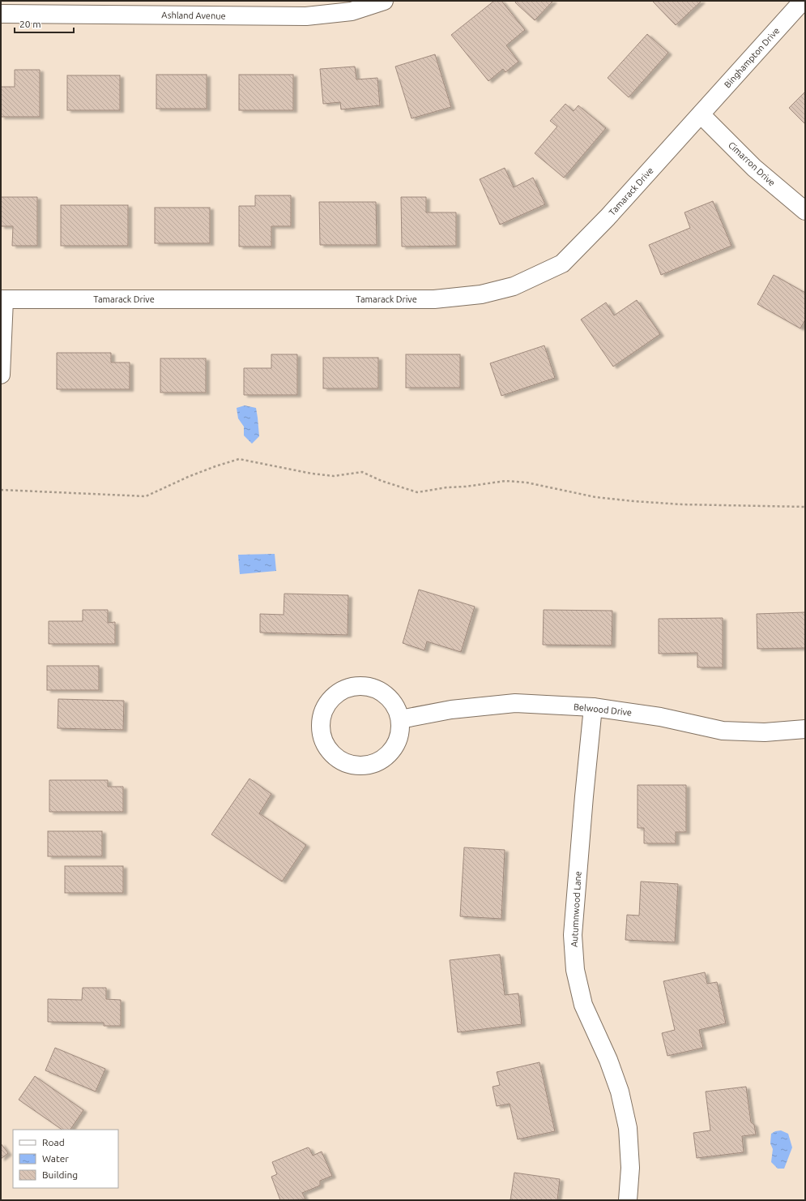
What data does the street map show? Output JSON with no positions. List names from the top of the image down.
{
  "streets": {
    "street": [
      "Ashland Avenue",
      "Binghampton Drive",
      "Cimarron Drive",
      "Tamarack Drive",
      "Belwood Drive",
      "Autumnwood Lane"
    ]
  },
  "crossings": [
    ["Binghampton Drive", "Cimarron Drive"],
    ["Binghampton Drive", "Tamarack Drive"],
    ["Cimarron Drive", "Tamarack Drive"],
    ["Belwood Drive", "Autumnwood Lane"]
  ],
  "legend": ["Road", "Water", "Building"],
  "scale_bar": "20 m"
}
